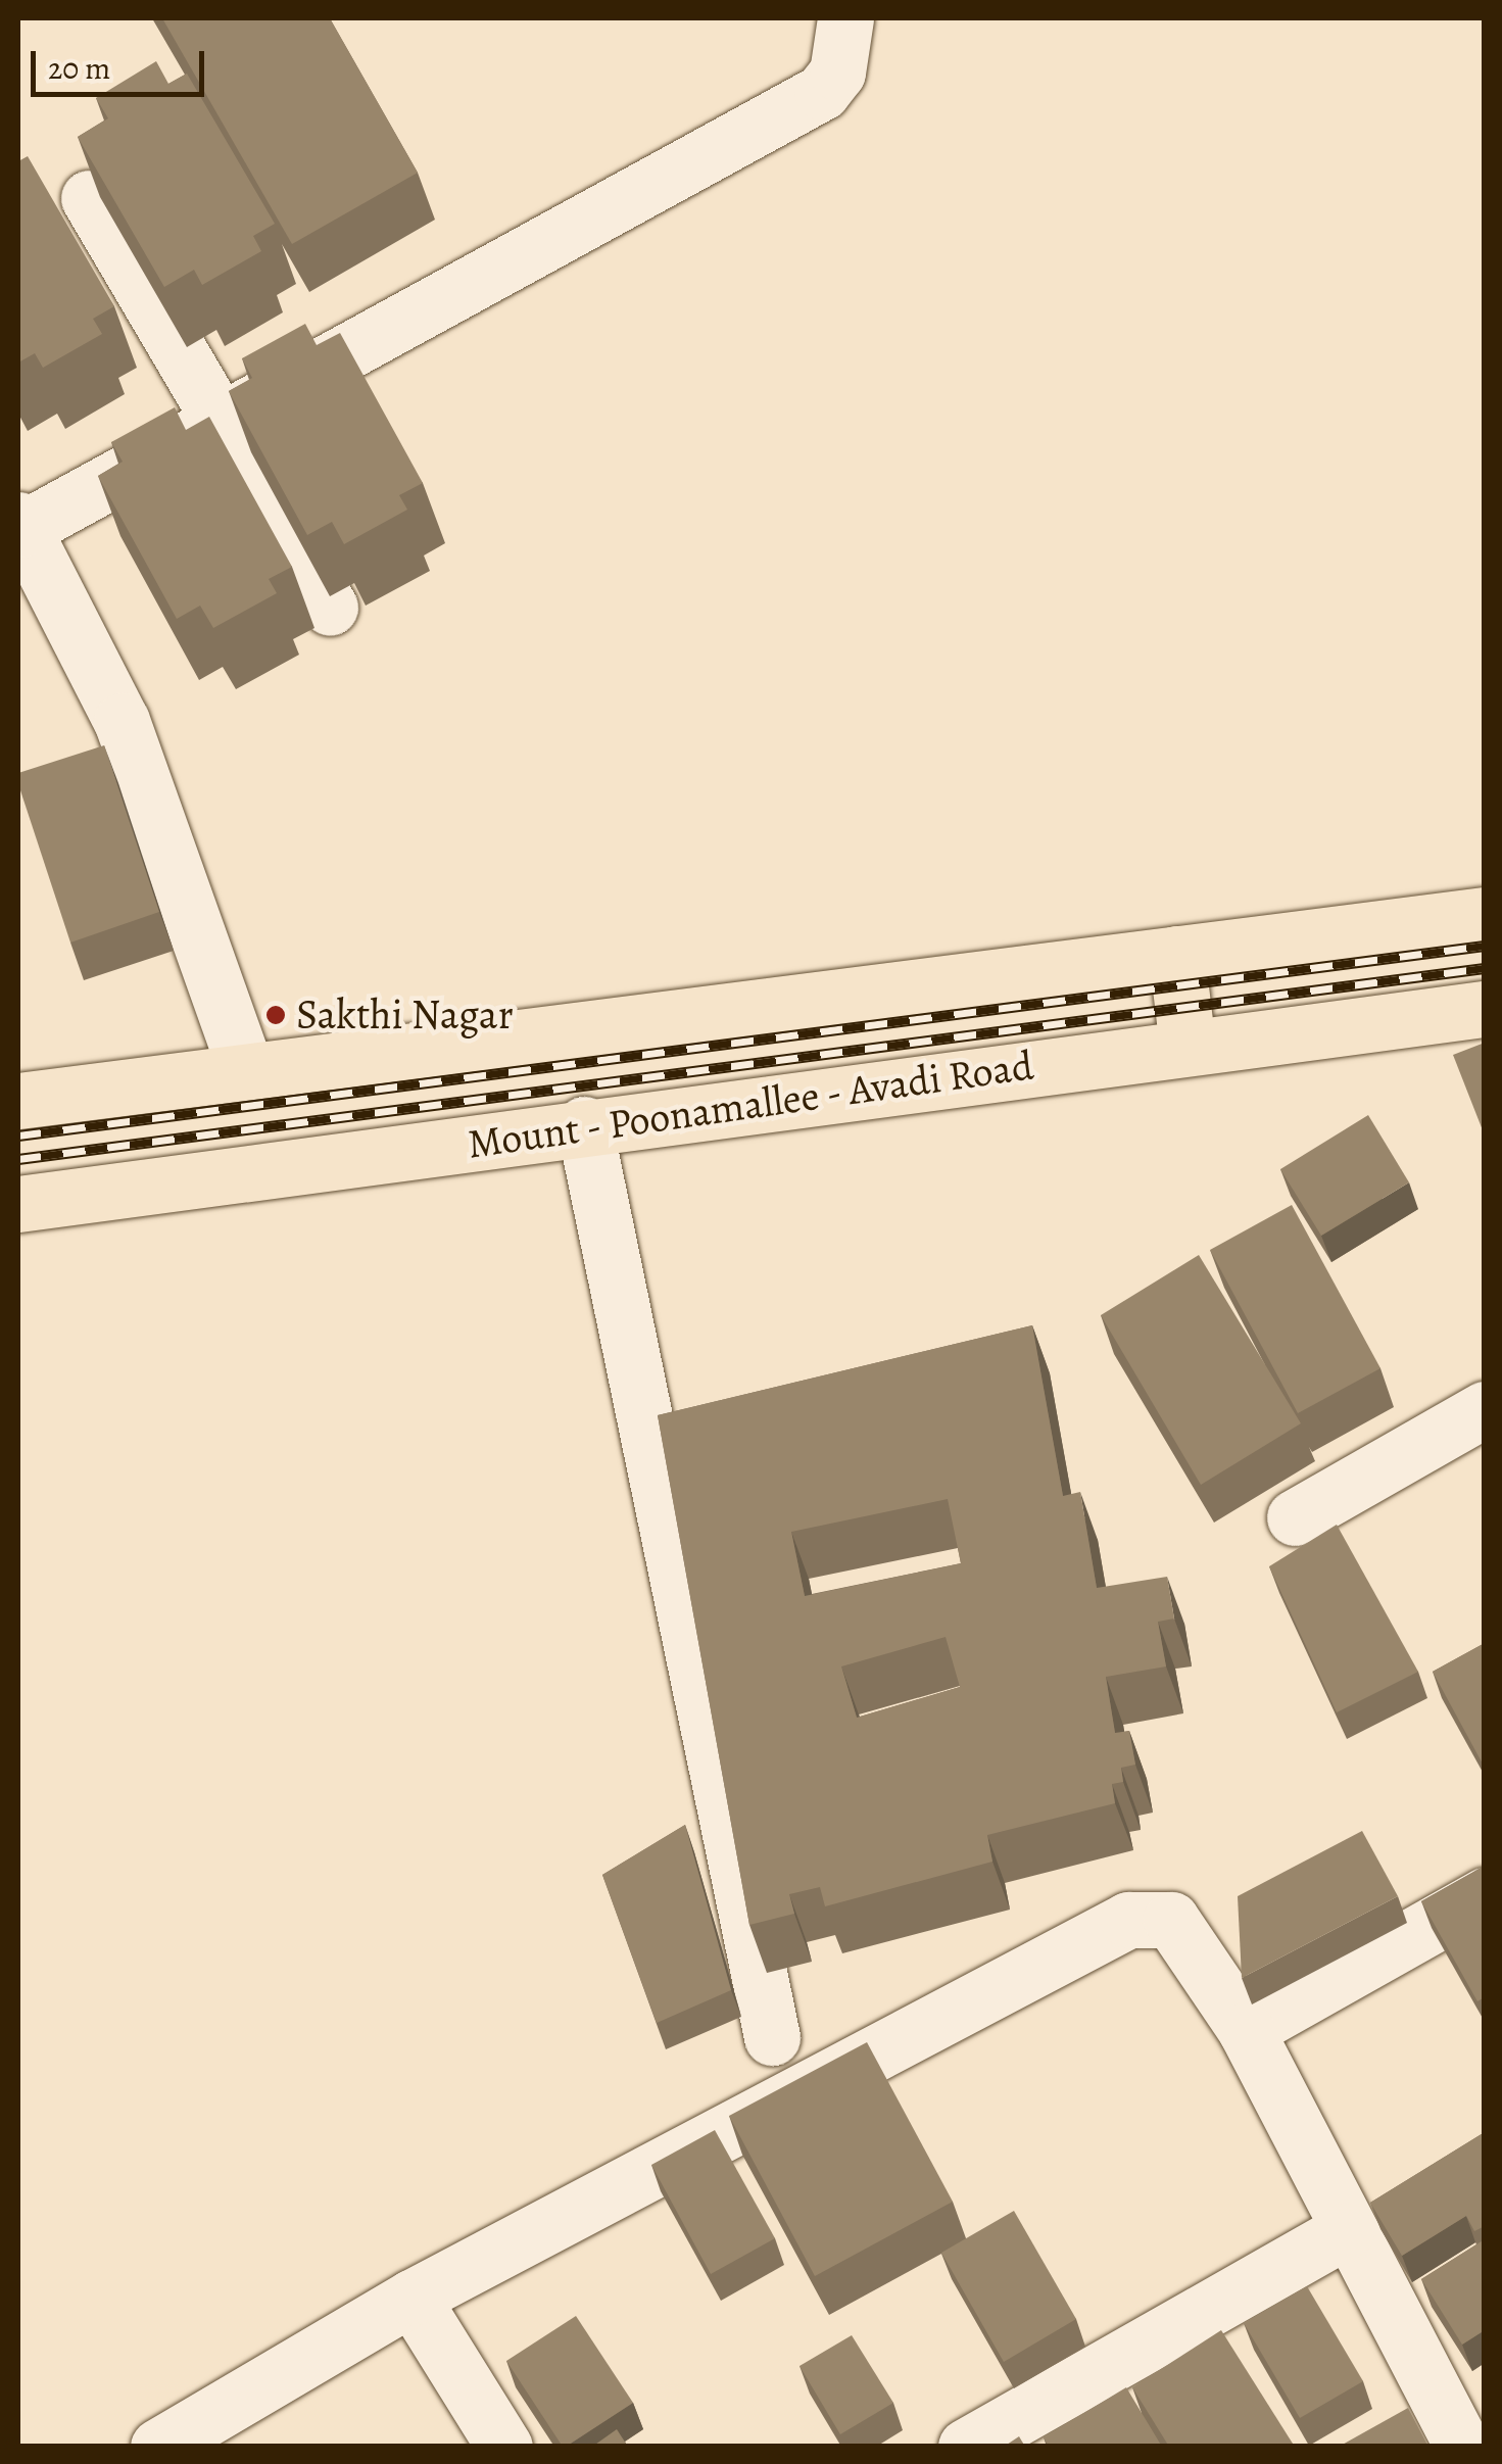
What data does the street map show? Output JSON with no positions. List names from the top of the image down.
{
  "streets": {
    "main road": ["Mount - Poonamallee - Avadi Road"]
  },
  "places": ["Sakthi Nagar"],
  "scale_bar": "20 m"
}
